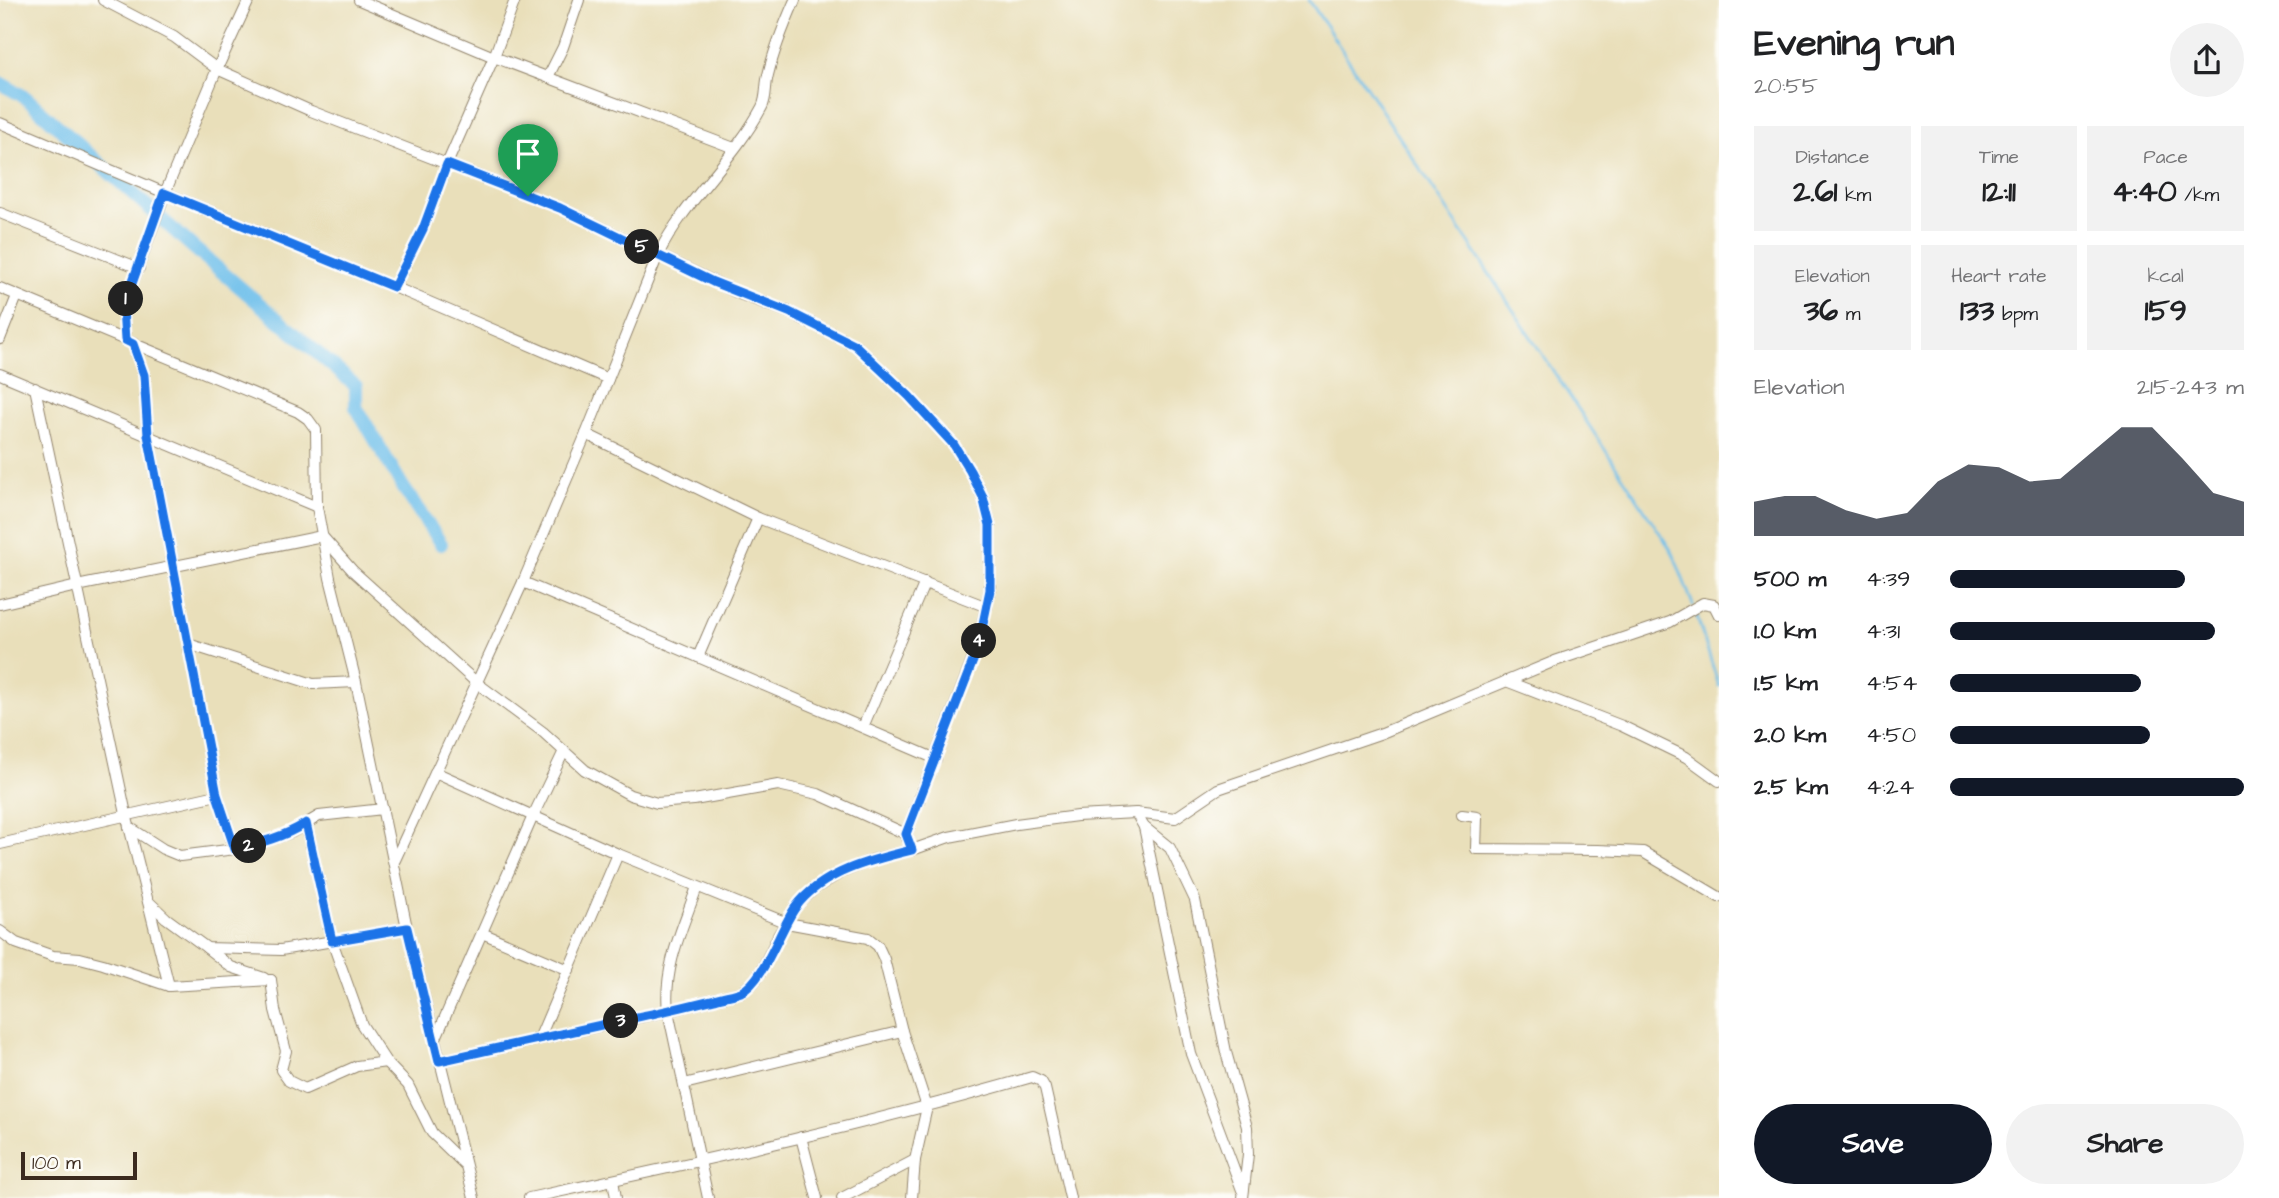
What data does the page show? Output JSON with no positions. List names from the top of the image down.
{
  "scale_bar": "100 m",
  "page": {
    "heading": ["Evening run", "20:55"],
    "stats": [
      ["Distance", "2.61 km"],
      ["Time", "12:11"],
      ["Pace", "4:40 /km"],
      ["Elevation", "36 m"],
      ["Heart rate", "133 bpm"],
      ["kcal", "159"]
    ],
    "pins": [
      "5",
      "1",
      "4",
      "2",
      "3"
    ],
    "chart": ["Elevation", "215–243 m"],
    "list": [
      {
        "name": "500 m",
        "note": "4:39"
      },
      {
        "name": "1.0 km",
        "note": "4:31"
      },
      {
        "name": "1.5 km",
        "note": "4:54"
      },
      {
        "name": "2.0 km",
        "note": "4:50"
      },
      {
        "name": "2.5 km",
        "note": "4:24"
      }
    ],
    "buttons": ["Save", "Share"],
    "scale": "100 m"
  }
}
